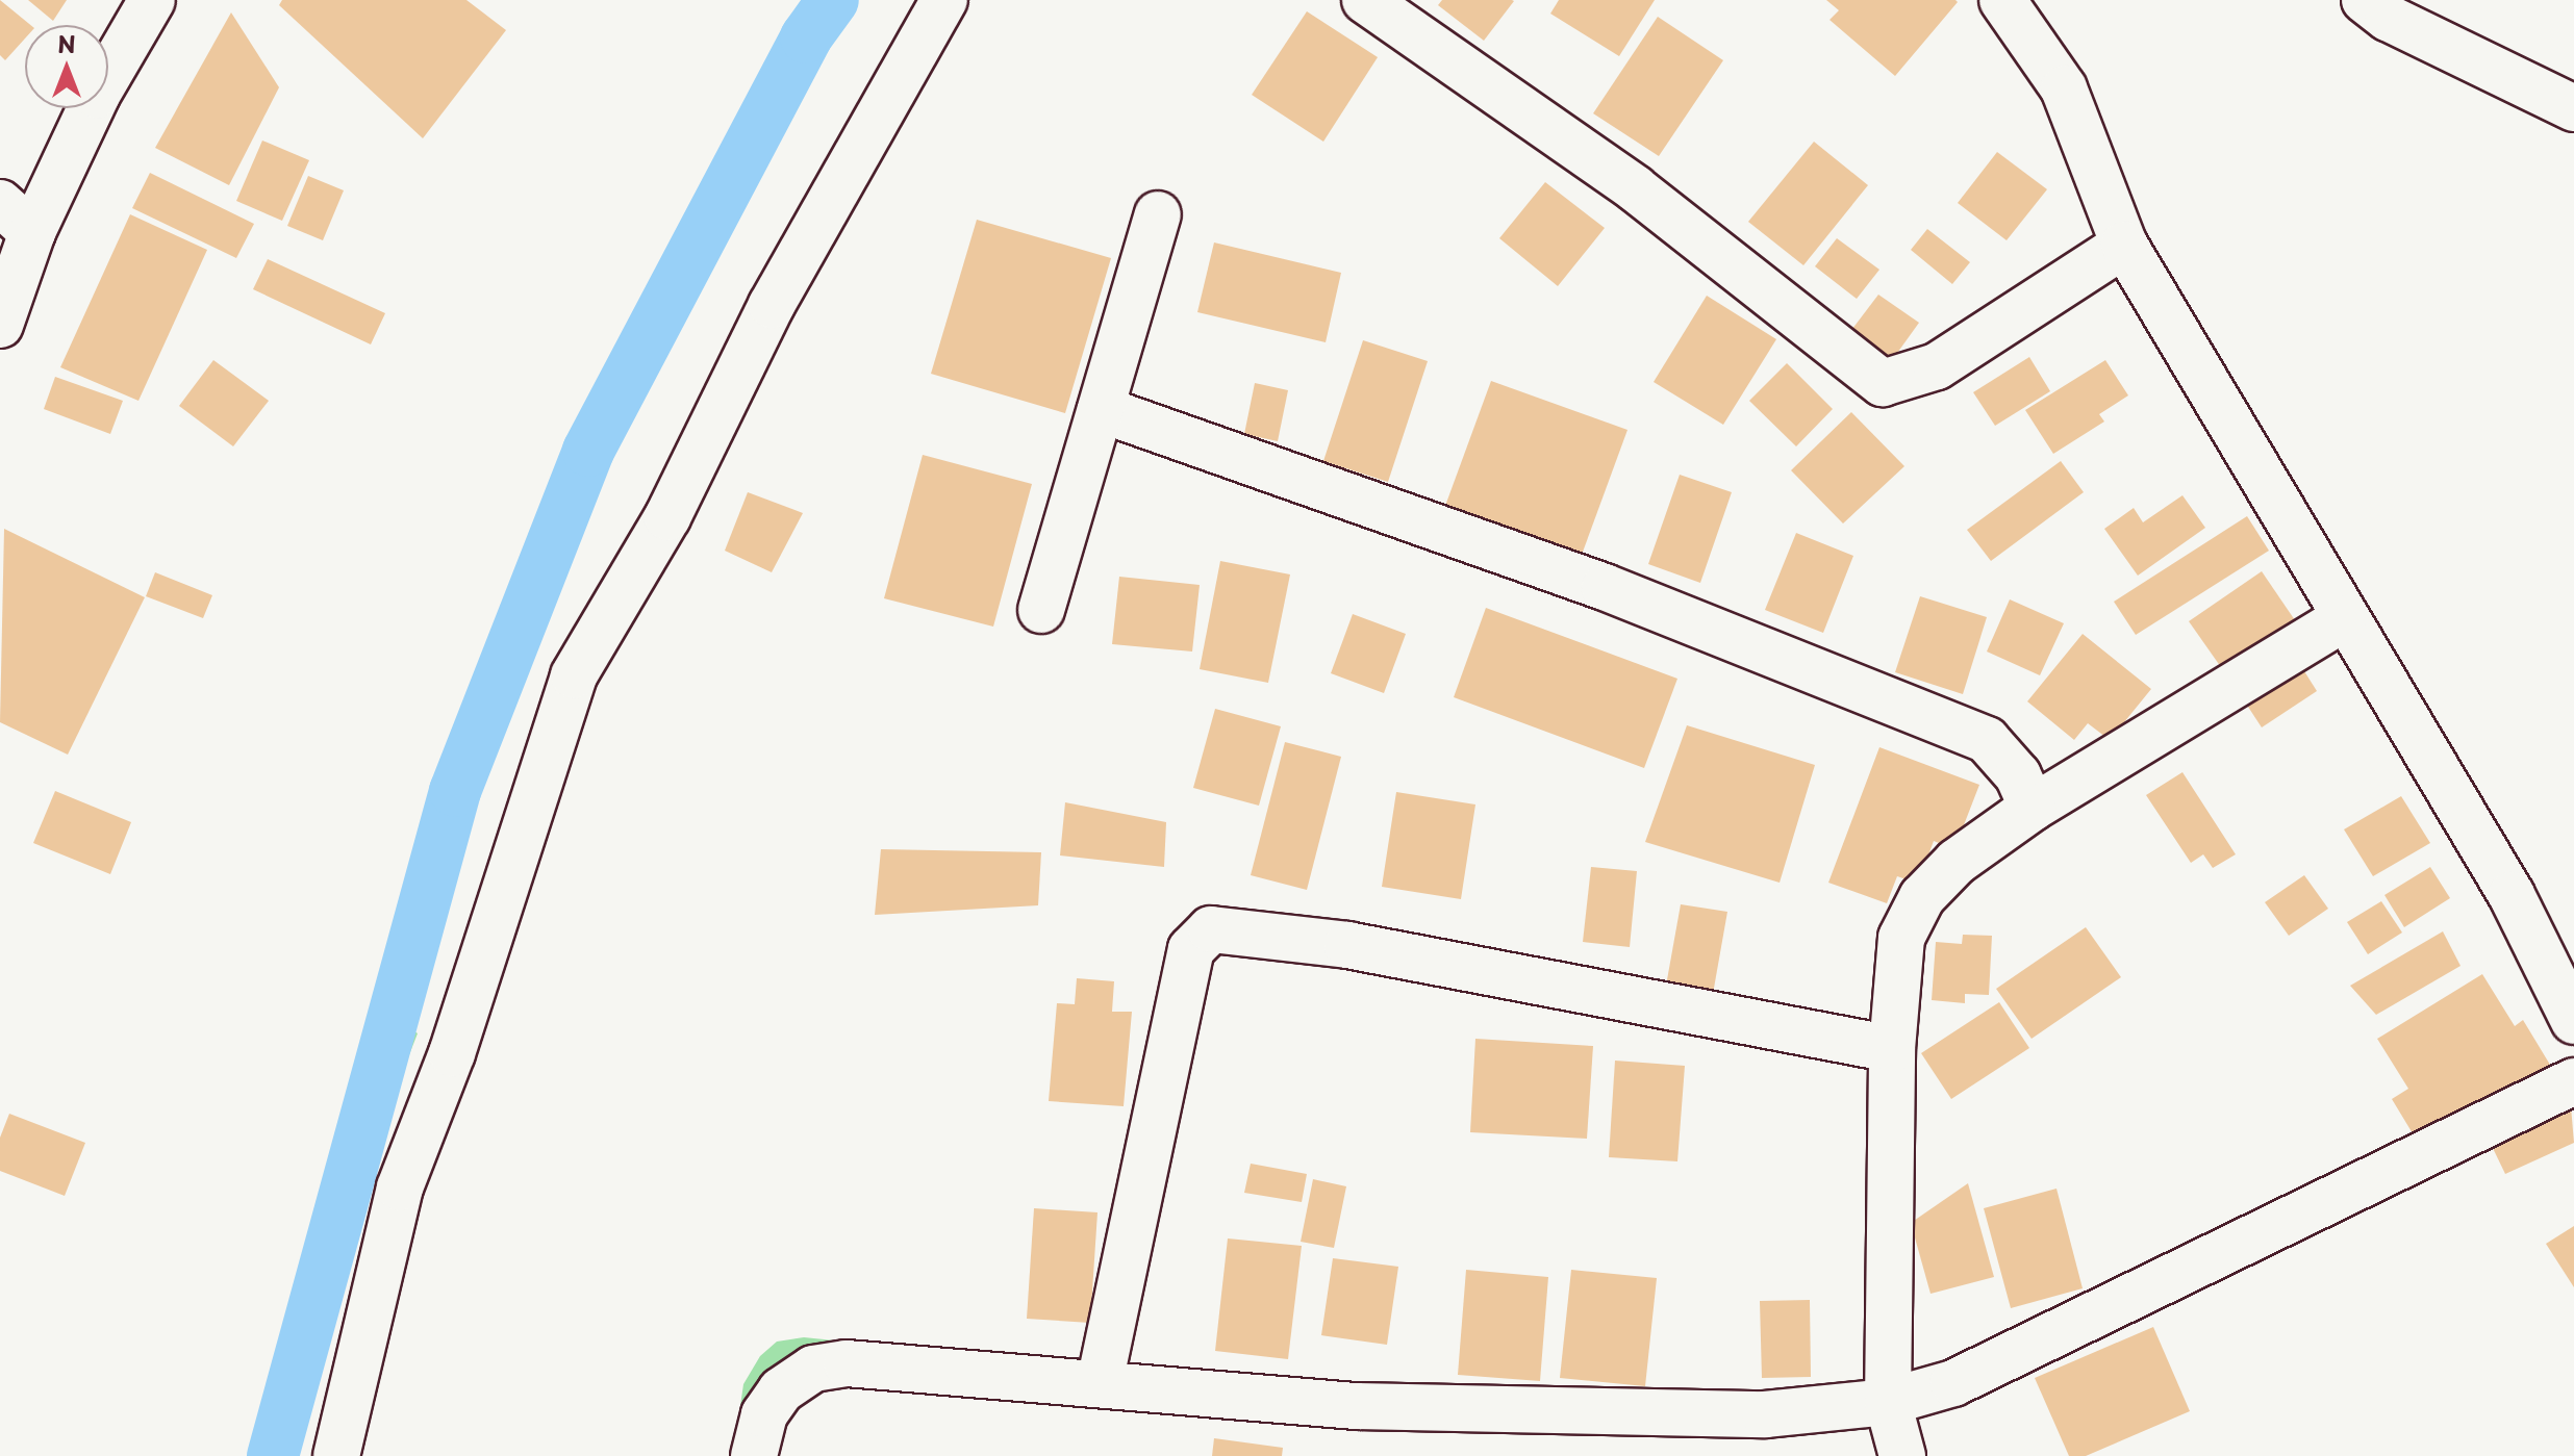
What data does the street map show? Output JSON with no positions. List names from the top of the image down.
{
  "north": "top"
}
